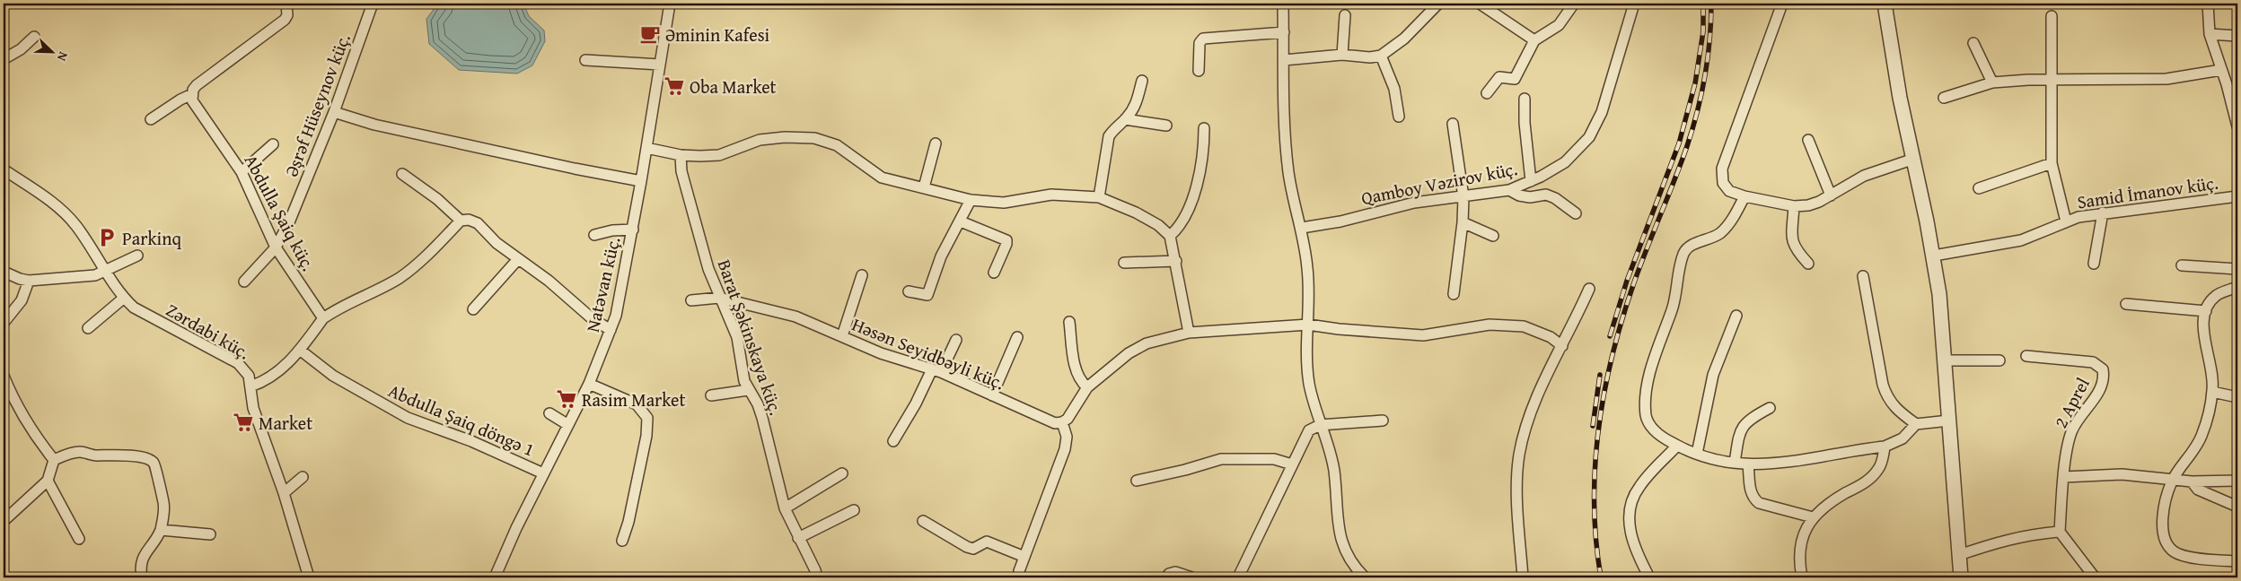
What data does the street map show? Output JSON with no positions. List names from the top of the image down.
{
  "streets": {
    "street": [
      "Əşrəf Hüseynov küç.",
      "Qamboy Vəzirov küç.",
      "Samid İmanov küç.",
      "Abdulla Şaiq küç.",
      "Natəvan küç.",
      "Zərdabi küç.",
      "Barat Şəkinskaya küç.",
      "Həsən Seyidbəyli küç.",
      "2 Aprel",
      "Abdulla Şaiq döngə 1"
    ]
  },
  "crossings": [
    ["Əşrəf Hüseynov küç.", "Abdulla Şaiq küç."],
    ["Natəvan küç.", "Abdulla Şaiq döngə 1"],
    ["Barat Şəkinskaya küç.", "Həsən Seyidbəyli küç."]
  ],
  "places": {
    "cafe": ["Əminin Kafesi"],
    "supermarket": ["Oba Market", "Rasim Market", "Market"],
    "parking": ["Parkinq"]
  },
  "north": "bottom right"
}
